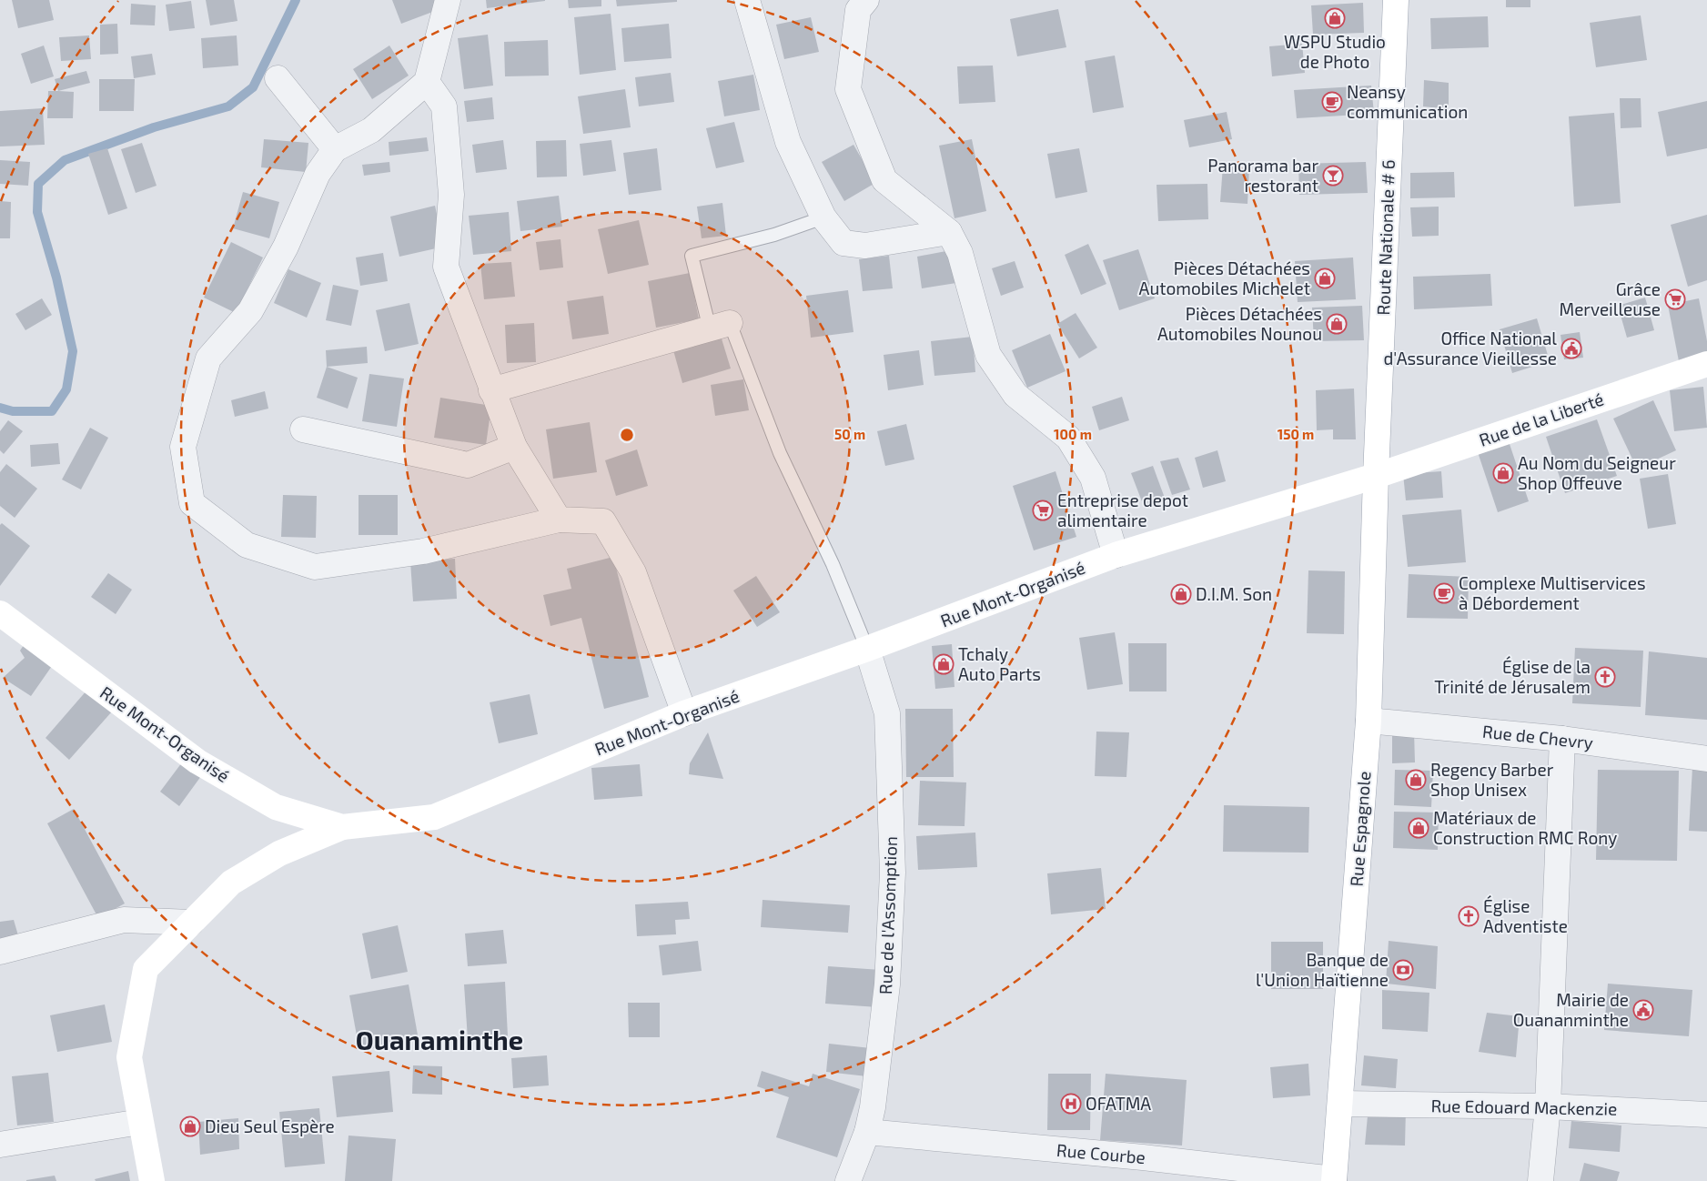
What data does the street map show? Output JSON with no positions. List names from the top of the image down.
{
  "streets": {
    "main road": [
      "Route Nationale # 6",
      "Rue de la Liberté",
      "Rue Mont-Organisé",
      "Rue Espagnole"
    ],
    "street": [
      "Rue de Chevry",
      "Rue de l'Assomption",
      "Rue Edouard Mackenzie",
      "Rue Courbe"
    ]
  },
  "crossings": [
    ["Route Nationale # 6", "Rue de la Liberté"],
    ["Route Nationale # 6", "Rue Mont-Organisé"],
    ["Route Nationale # 6", "Rue Espagnole"],
    ["Rue de la Liberté", "Rue Mont-Organisé"],
    ["Rue de la Liberté", "Rue Espagnole"],
    ["Rue Mont-Organisé", "Rue Espagnole"],
    ["Rue Mont-Organisé", "Rue de l'Assomption"],
    ["Rue de Chevry", "Rue Espagnole"],
    ["Rue Espagnole", "Rue Edouard Mackenzie"],
    ["Rue Espagnole", "Rue Courbe"],
    ["Rue de l'Assomption", "Rue Courbe"]
  ],
  "districts": ["Ouanaminthe"],
  "places": {
    "shop": [
      "WSPU Studio de Photo",
      "Pièces Détachées Automobiles Michelet",
      "Pièces Détachées Automobiles Nounou",
      "Au Nom du Seigneur Shop Offeuve",
      "D.I.M. Son",
      "Tchaly Auto Parts",
      "Regency Barber Shop Unisex",
      "Matériaux de Construction RMC Rony",
      "Dieu Seul Espère"
    ],
    "cafe": ["Neansy communication", "Complexe Multiservices à Débordement"],
    "bar": ["Panorama bar restorant"],
    "supermarket": ["Grâce Merveilleuse", "Entreprise depot alimentaire"],
    "public building": ["Office National d'Assurance Vieillesse", "Mairie de Ouananminthe"],
    "church": ["Église de la Trinité de Jérusalem", "Église Adventiste"],
    "bank": ["Banque de l'Union Haïtienne"],
    "hospital": ["OFATMA"]
  },
  "rings": ["50 m", "100 m", "150 m"]
}
